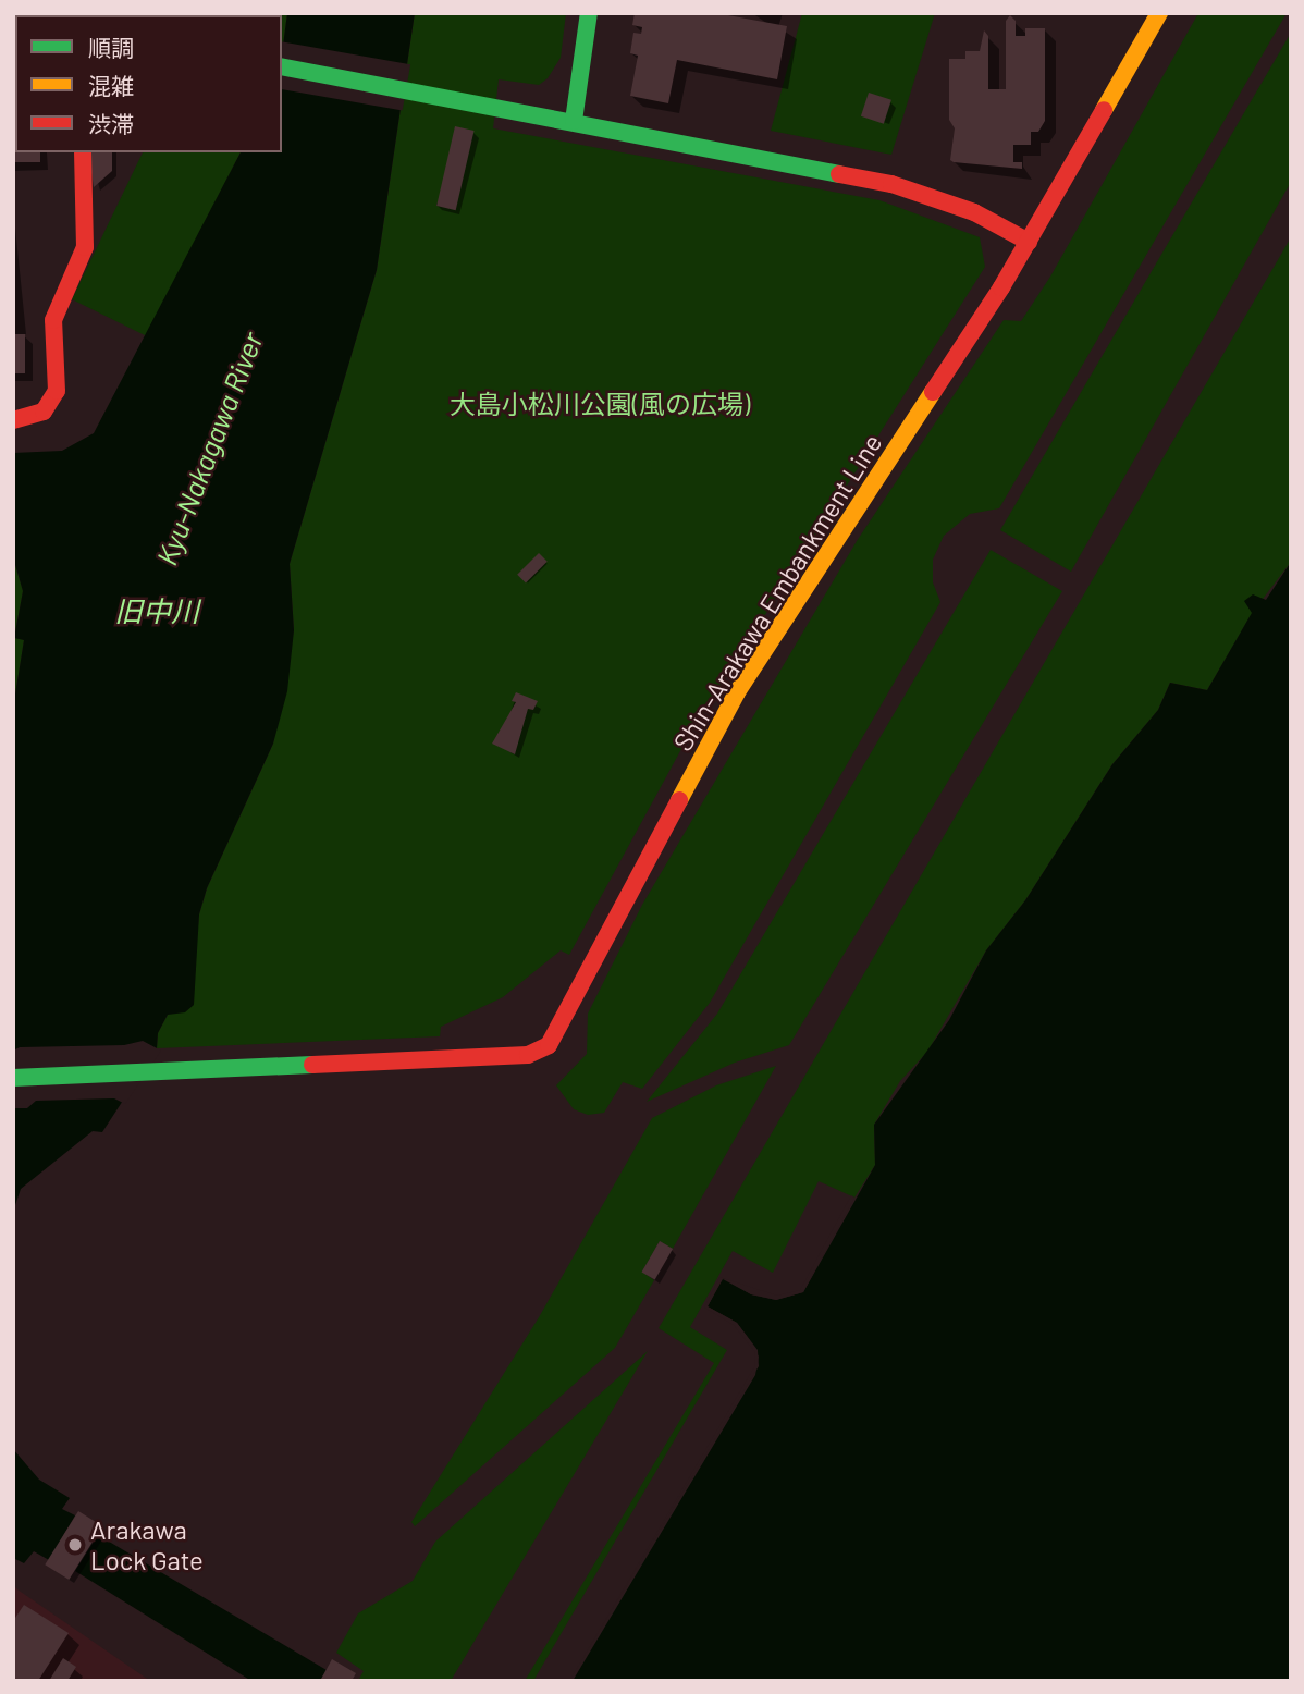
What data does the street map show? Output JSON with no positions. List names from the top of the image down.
{
  "streets": {
    "street": ["Shin-Arakawa Embankment Line"]
  },
  "water": ["Kyu-Nakagawa River", "旧中川"],
  "parks": ["大島小松川公園(風の広場)"],
  "places": ["Arakawa Lock Gate"],
  "legend": ["順調", "混雑", "渋滞"]
}
